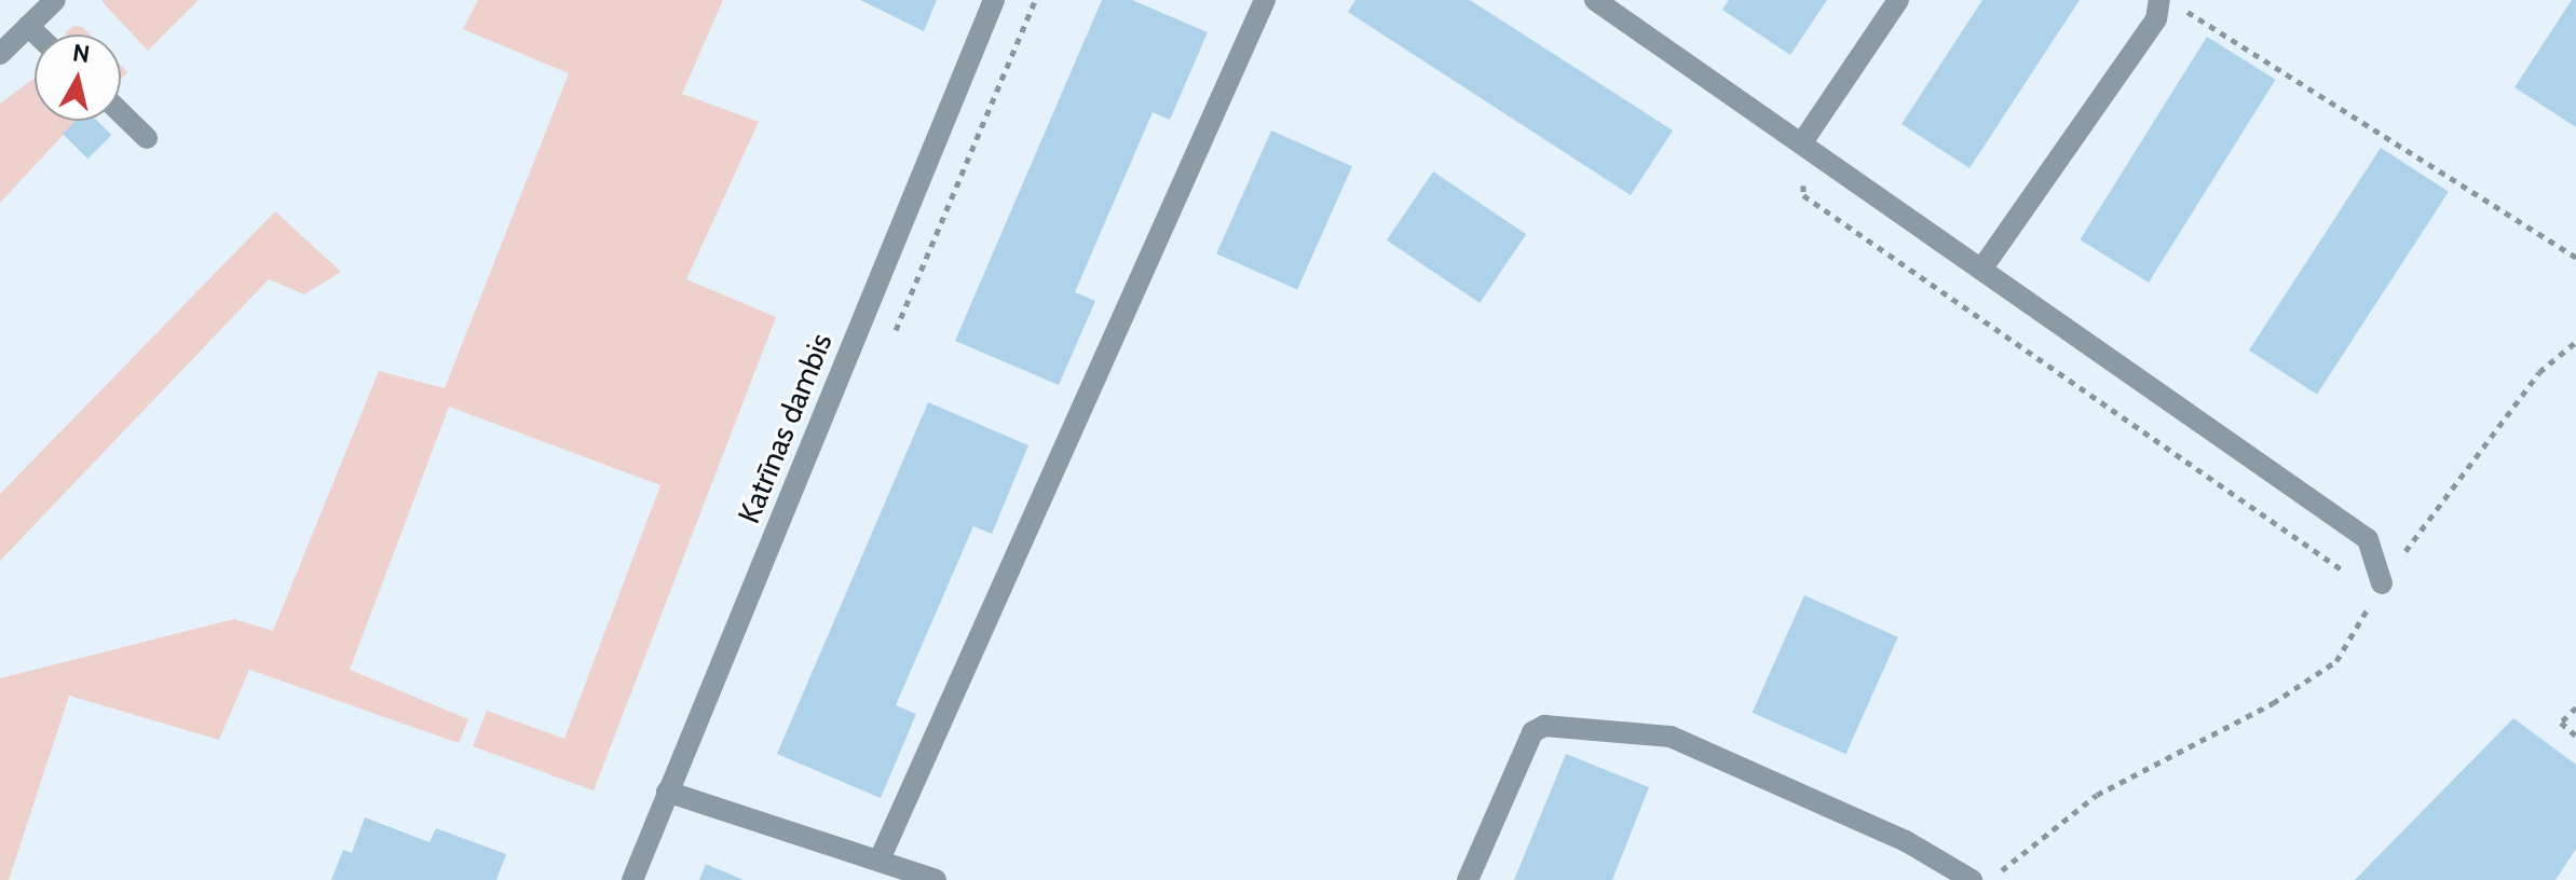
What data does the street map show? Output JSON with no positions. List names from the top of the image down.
{
  "streets": {
    "street": ["Katrīnas dambis"]
  },
  "north": "top"
}
